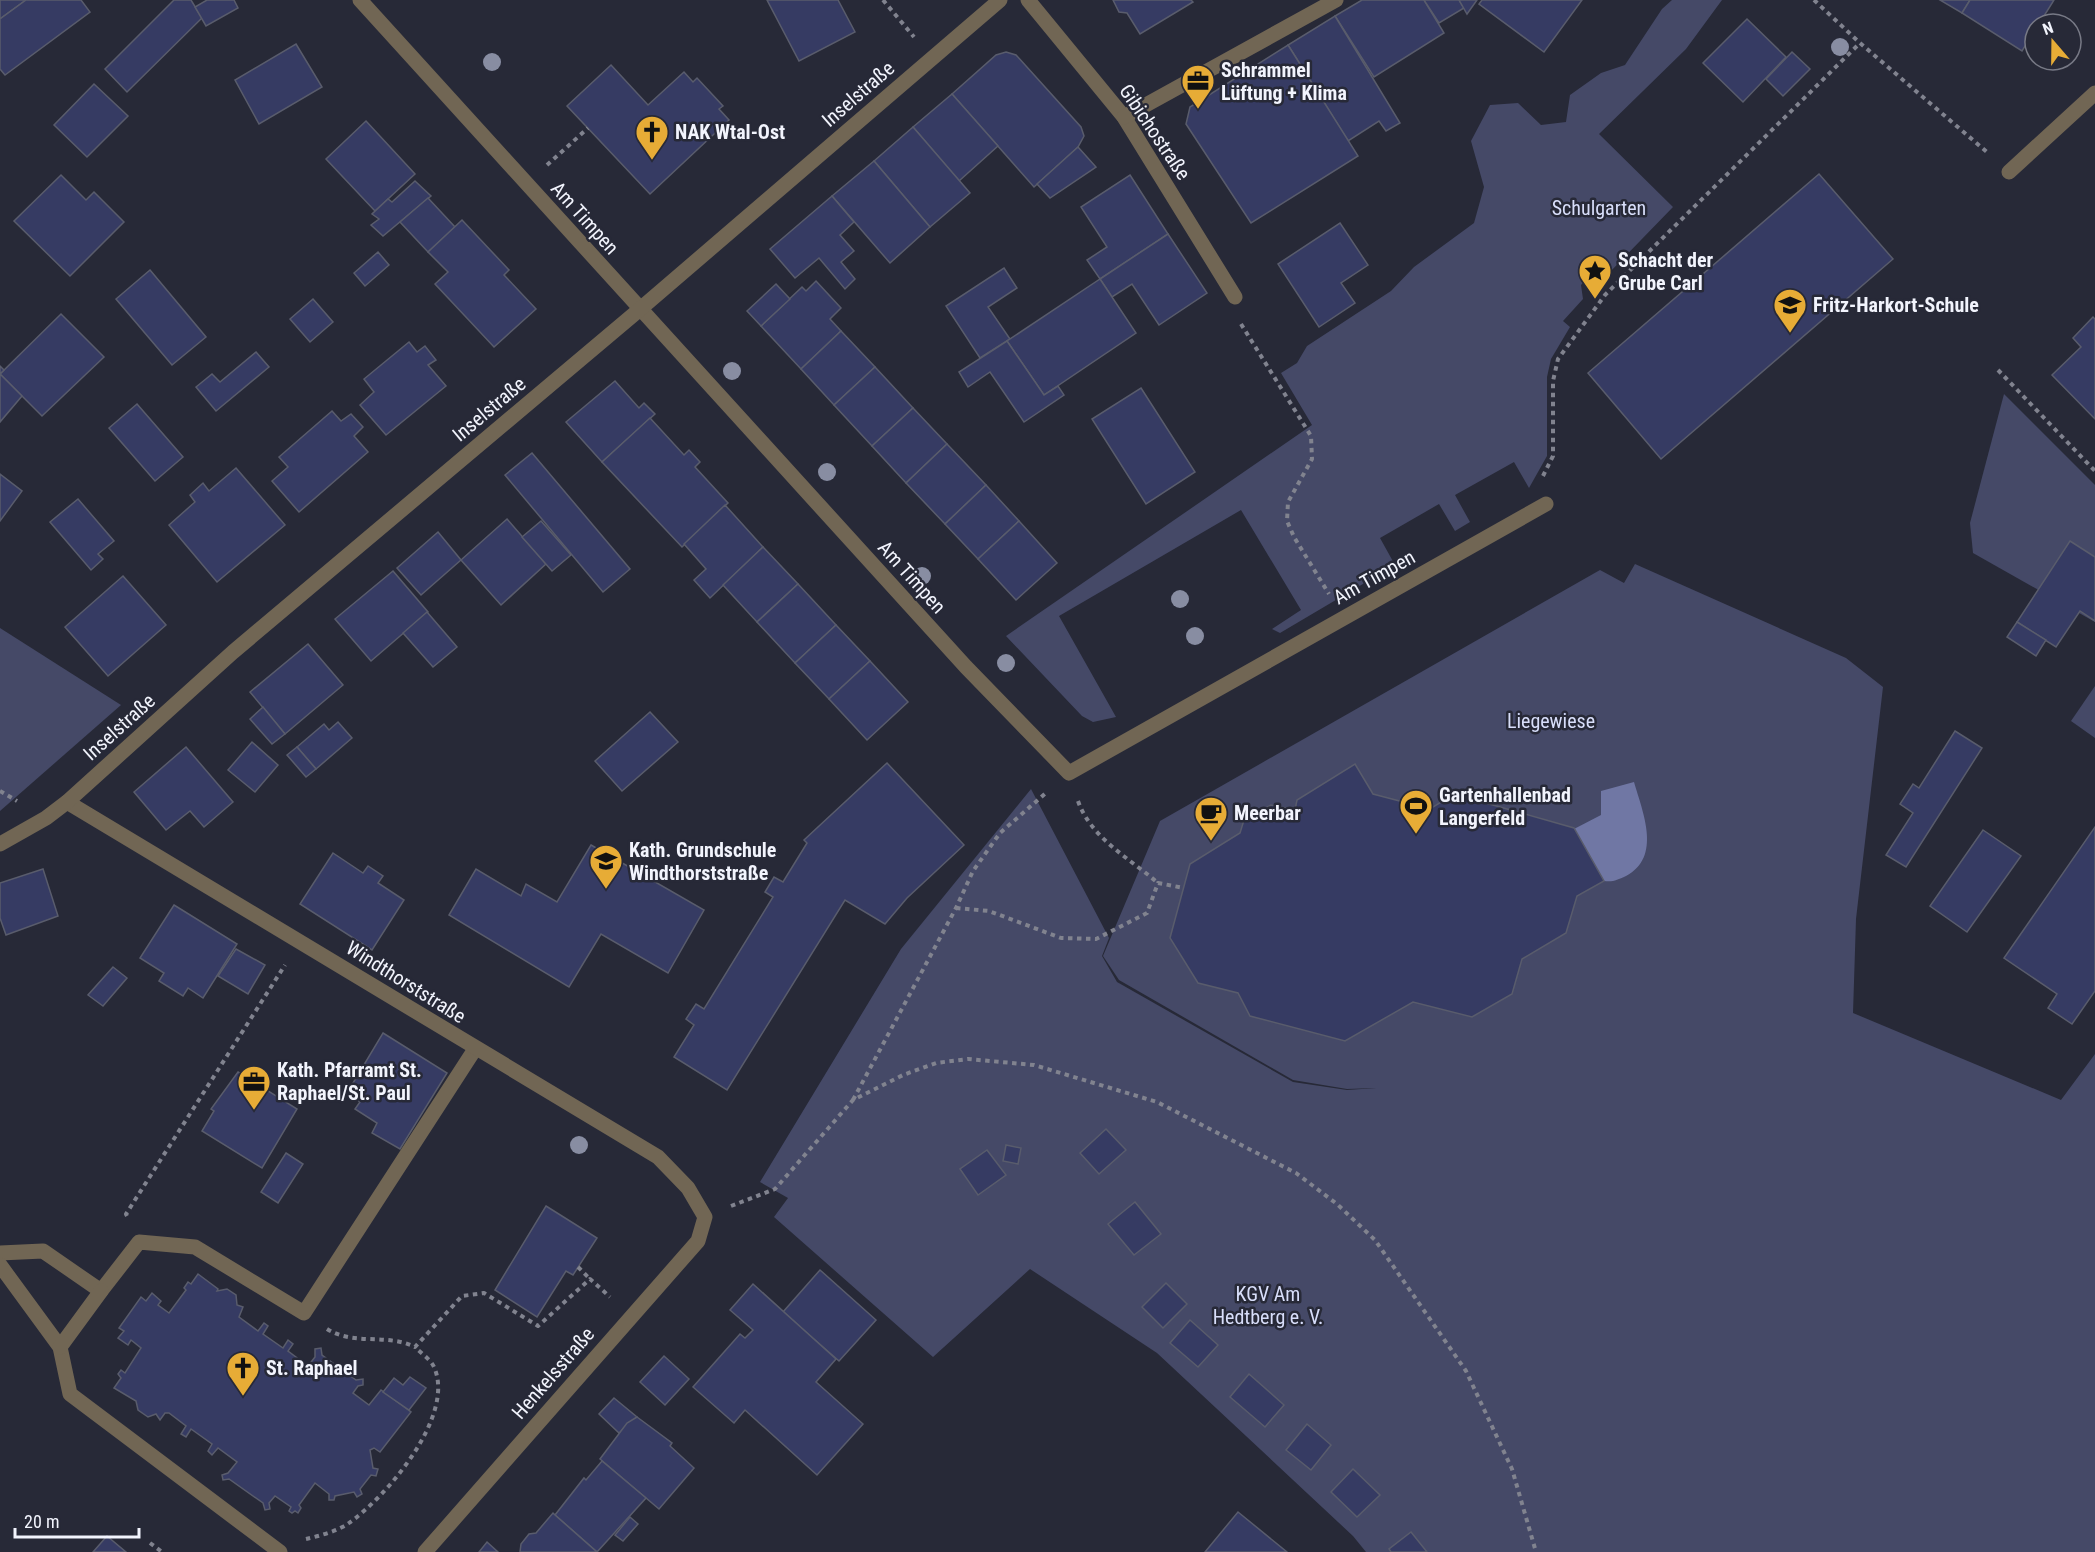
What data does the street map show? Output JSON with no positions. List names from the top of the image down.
{
  "streets": {
    "street": [
      "Inselstraße",
      "Gibichostraße",
      "Am Timpen",
      "Windthorststraße",
      "Henkelsstraße"
    ]
  },
  "crossings": [
    ["Inselstraße", "Am Timpen"],
    ["Inselstraße", "Windthorststraße"],
    ["Windthorststraße", "Henkelsstraße"]
  ],
  "parks": ["Schulgarten", "Liegewiese", "KGV Am Hedtberg e. V."],
  "places": {
    "office": ["Schrammel Lüftung + Klima", "Kath. Pfarramt St. Raphael/St. Paul"],
    "church": ["NAK Wtal-Ost", "St. Raphael"],
    "place": ["Schacht der Grube Carl"],
    "school or university": ["Fritz-Harkort-Schule", "Kath. Grundschule Windthorststraße"],
    "sports": ["Gartenhallenbad Langerfeld"],
    "cafe": ["Meerbar"]
  },
  "scale_bar": "20 m",
  "north": "top"
}
